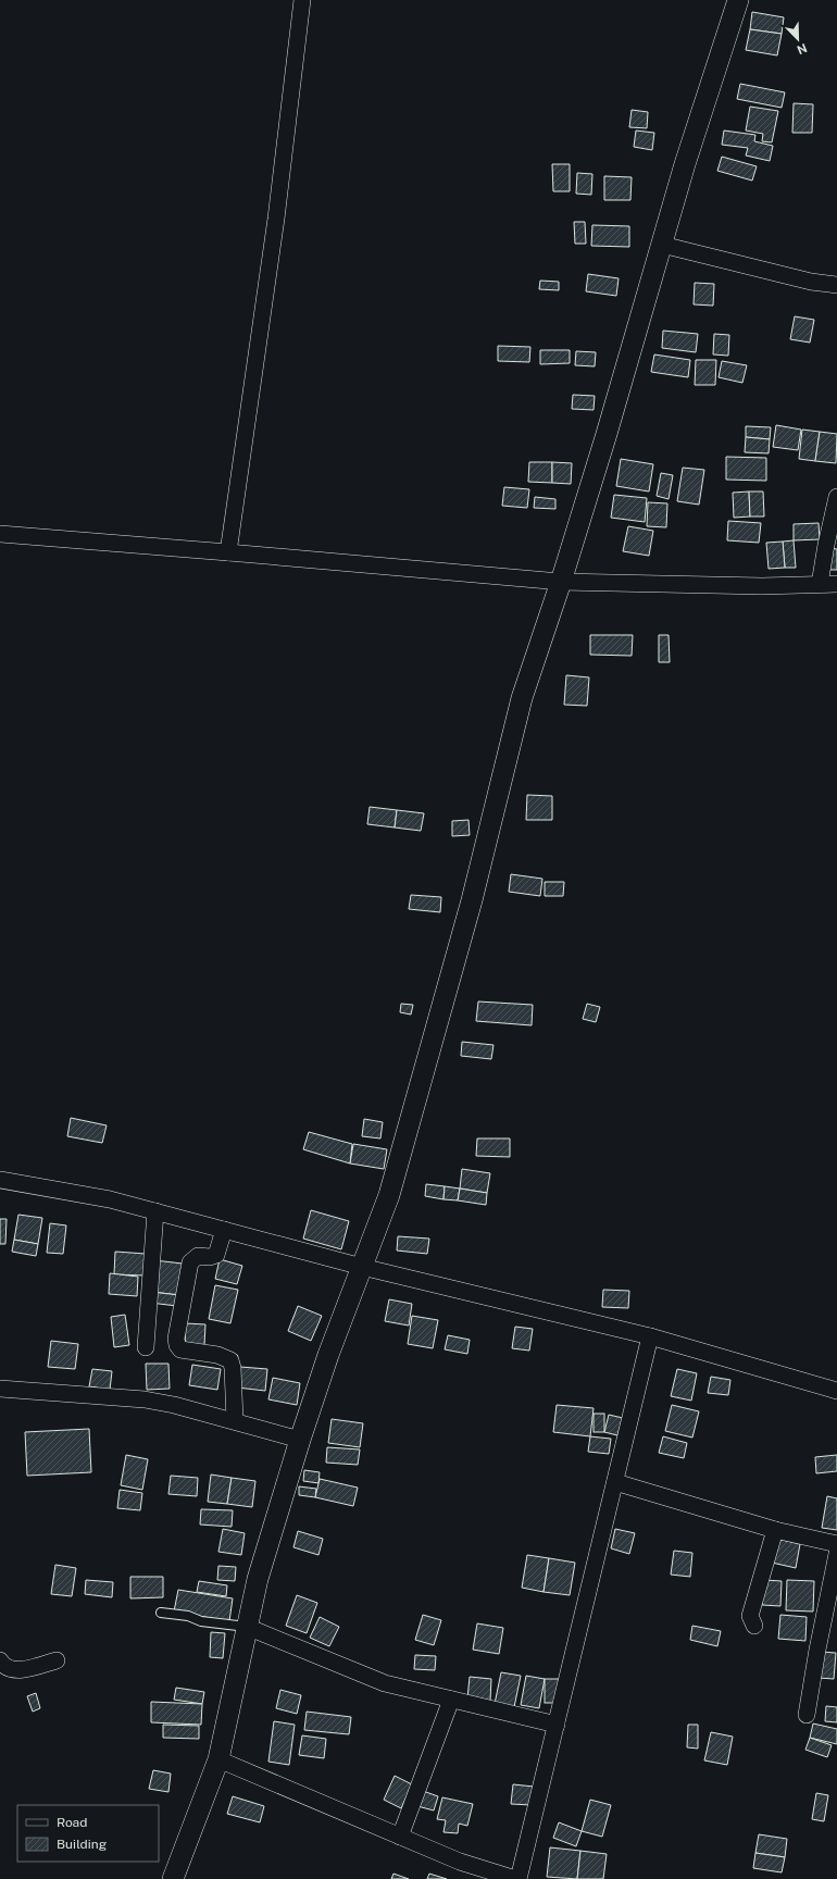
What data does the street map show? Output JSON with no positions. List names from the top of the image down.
{
  "legend": ["Road", "Building"],
  "north": "bottom right"
}
